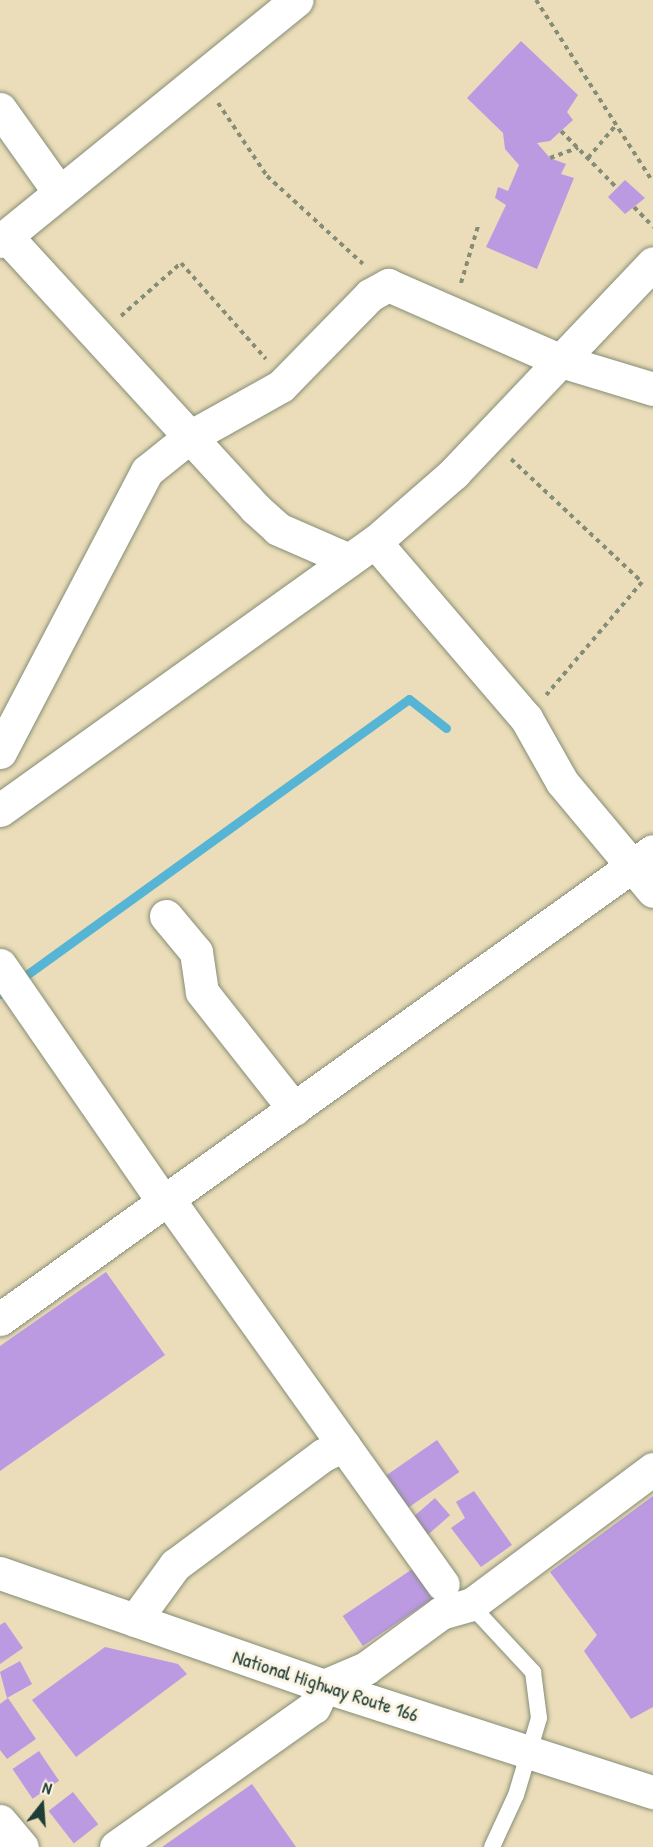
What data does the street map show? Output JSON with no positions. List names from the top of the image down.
{
  "streets": {
    "main road": ["National Highway Route 166"]
  },
  "north": "top"
}
